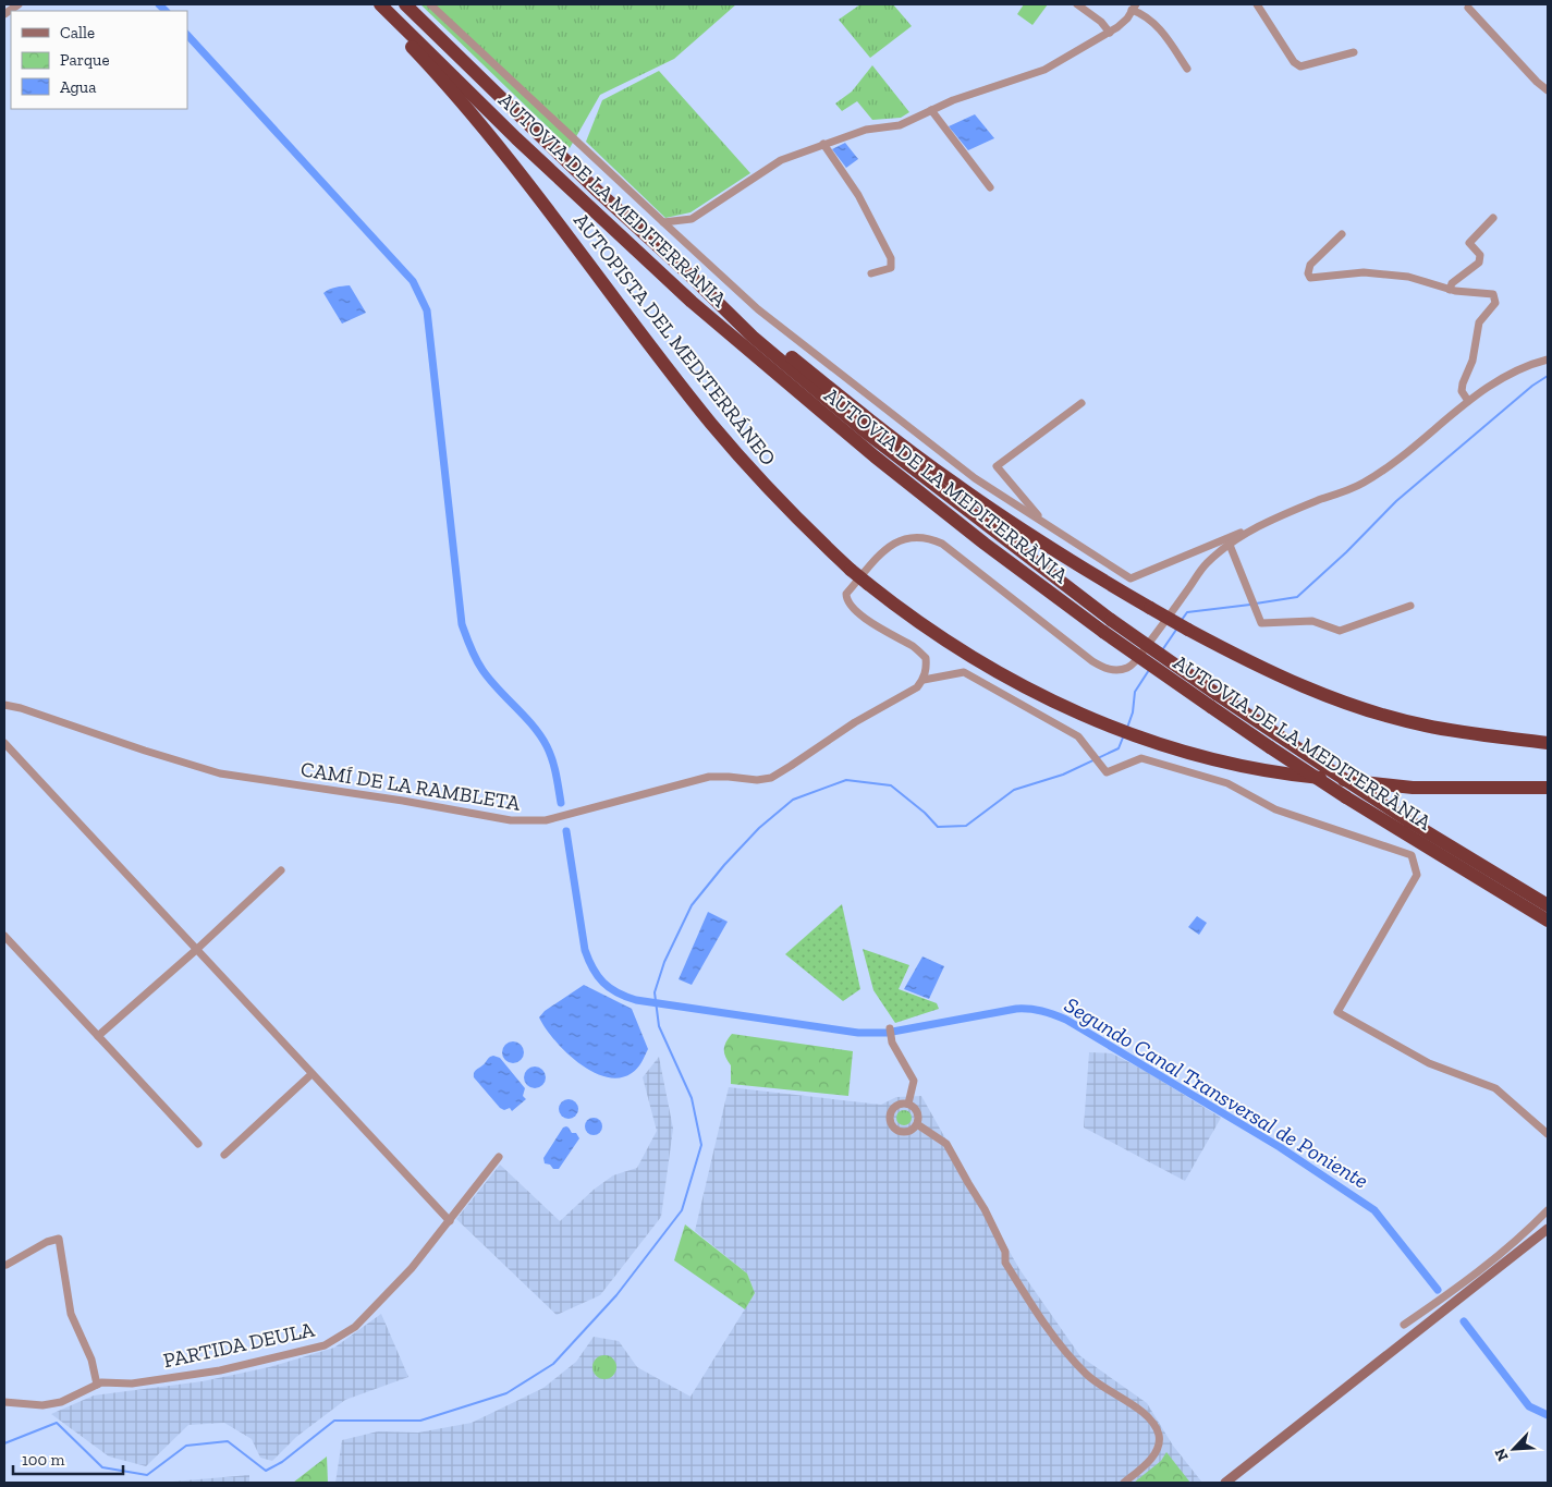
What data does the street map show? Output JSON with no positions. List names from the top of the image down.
{
  "streets": {
    "highway": ["AUTOVIA DE LA MEDITERRÀNIA", "AUTOPISTA DEL MEDITERRÁNEO"],
    "street": ["CAMÍ DE LA RAMBLETA", "PARTIDA DEULA"]
  },
  "water": ["Segundo Canal Transversal de Poniente"],
  "legend": ["Calle", "Parque", "Agua"],
  "scale_bar": "100 m",
  "north": "bottom left"
}
